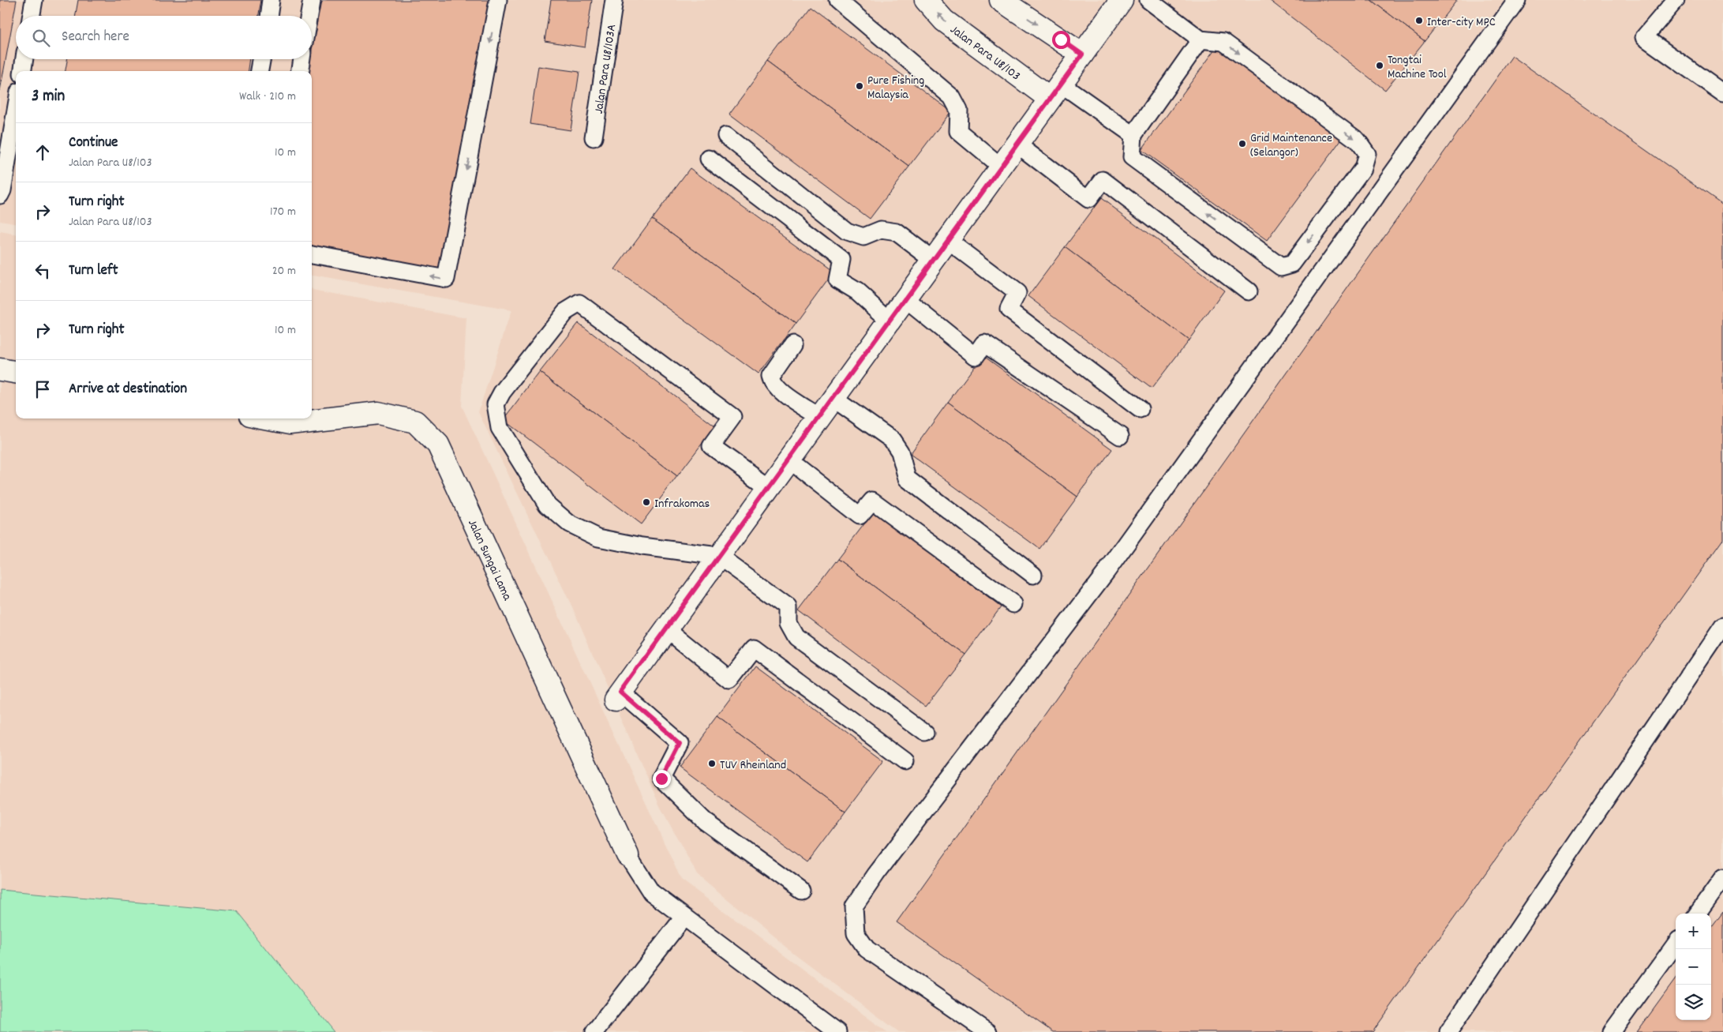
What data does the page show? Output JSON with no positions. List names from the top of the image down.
{
  "streets": {
    "street": ["Jalan Para U8/103", "Jalan Sungai Lama"],
    "lane": ["Jalan Para U8/103A"]
  },
  "places": [
    "Inter-city MPC",
    "Tongtai Machine Tool",
    "Pure Fishing Malaysia",
    "Grid Maintenance (Selangor)",
    "Infrakomas",
    "TUV Rheinland"
  ],
  "page": {
    "search": "Search here",
    "heading": ["3 min", "Walk · 210 m"],
    "list": [
      ["Continue", "Jalan Para U8/103", "10 m"],
      ["Turn right", "Jalan Para U8/103", "170 m"],
      ["Turn left", "20 m"],
      ["Turn right", "10 m"],
      "Arrive at destination"
    ],
    "map_buttons": ["+", "−"]
  }
}
